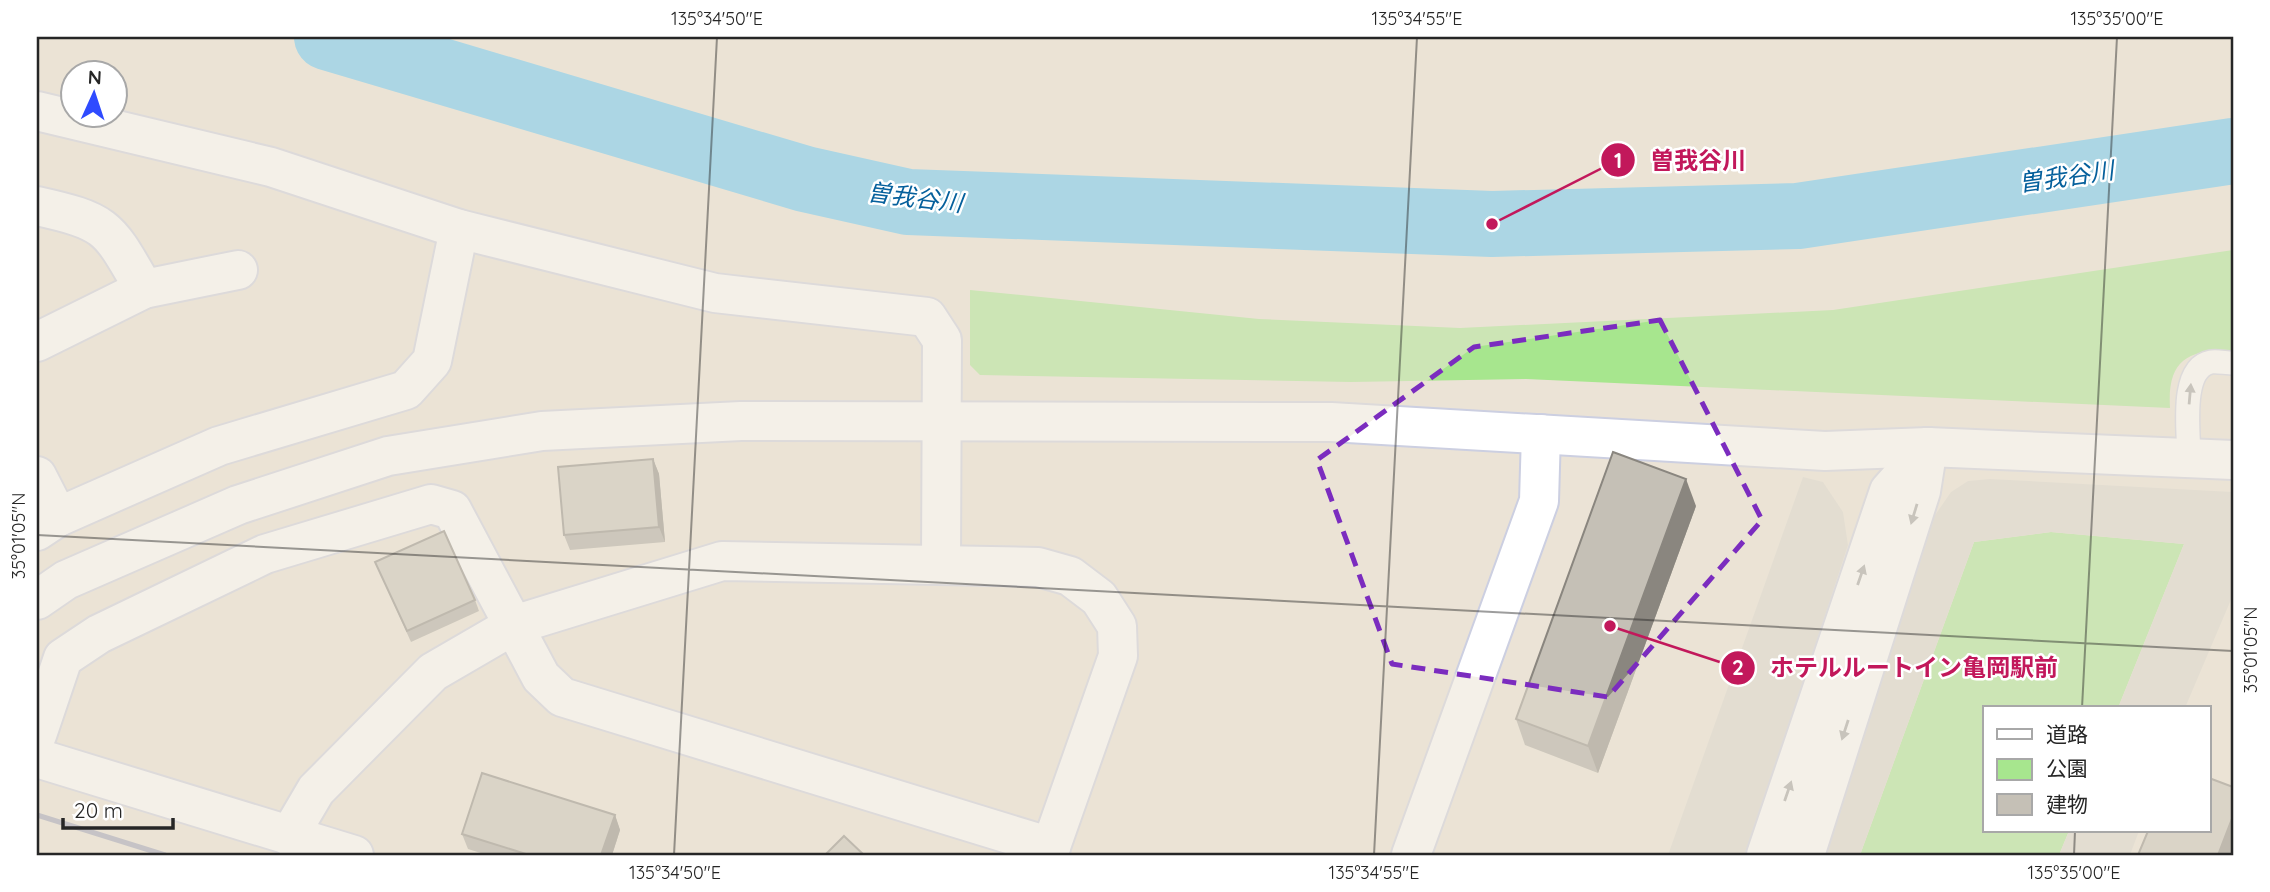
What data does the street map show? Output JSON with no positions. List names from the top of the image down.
{
  "water": ["曽我谷川"],
  "places": ["曽我谷川", "ホテルルートイン亀岡駅前"],
  "legend": ["道路", "公園", "建物"],
  "scale_bar": "20 m",
  "north": "top",
  "coordinates": [
    "135°34'50\"E",
    "135°34'55\"E",
    "135°35'00\"E",
    "35°01'05\"N"
  ]
}
